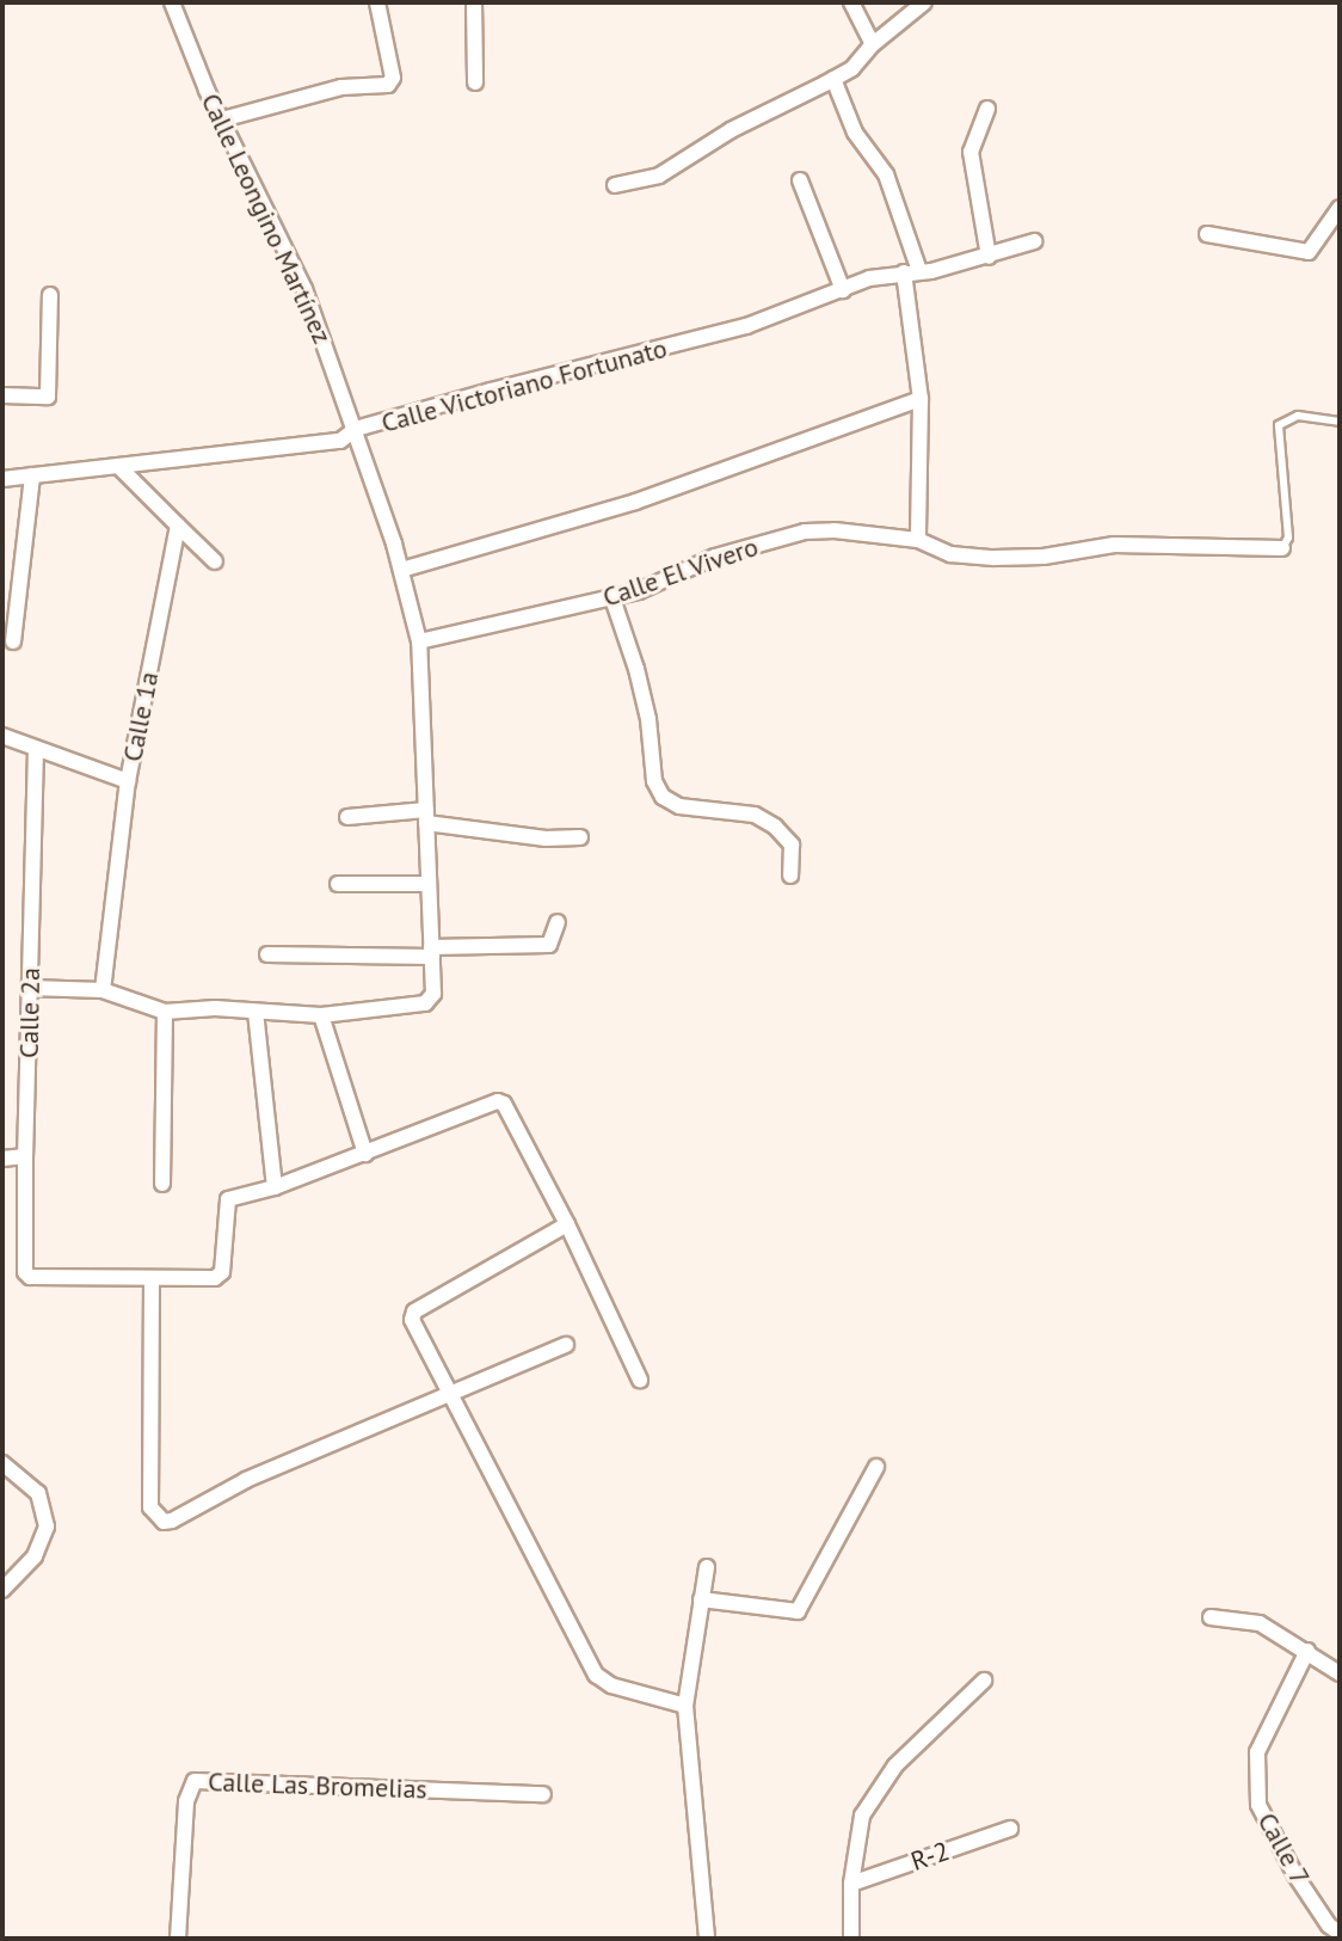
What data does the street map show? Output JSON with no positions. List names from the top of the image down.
{
  "streets": {
    "street": [
      "Calle Leongino Martínez",
      "Calle Victoriano Fortunato",
      "Calle El Vivero",
      "Calle 1a",
      "Calle 2a",
      "Calle Las Bromelias",
      "Calle 7",
      "R-2"
    ]
  },
  "crossings": [
    ["Calle Leongino Martínez", "Calle Victoriano Fortunato"],
    ["Calle Leongino Martínez", "Calle El Vivero"]
  ]
}
